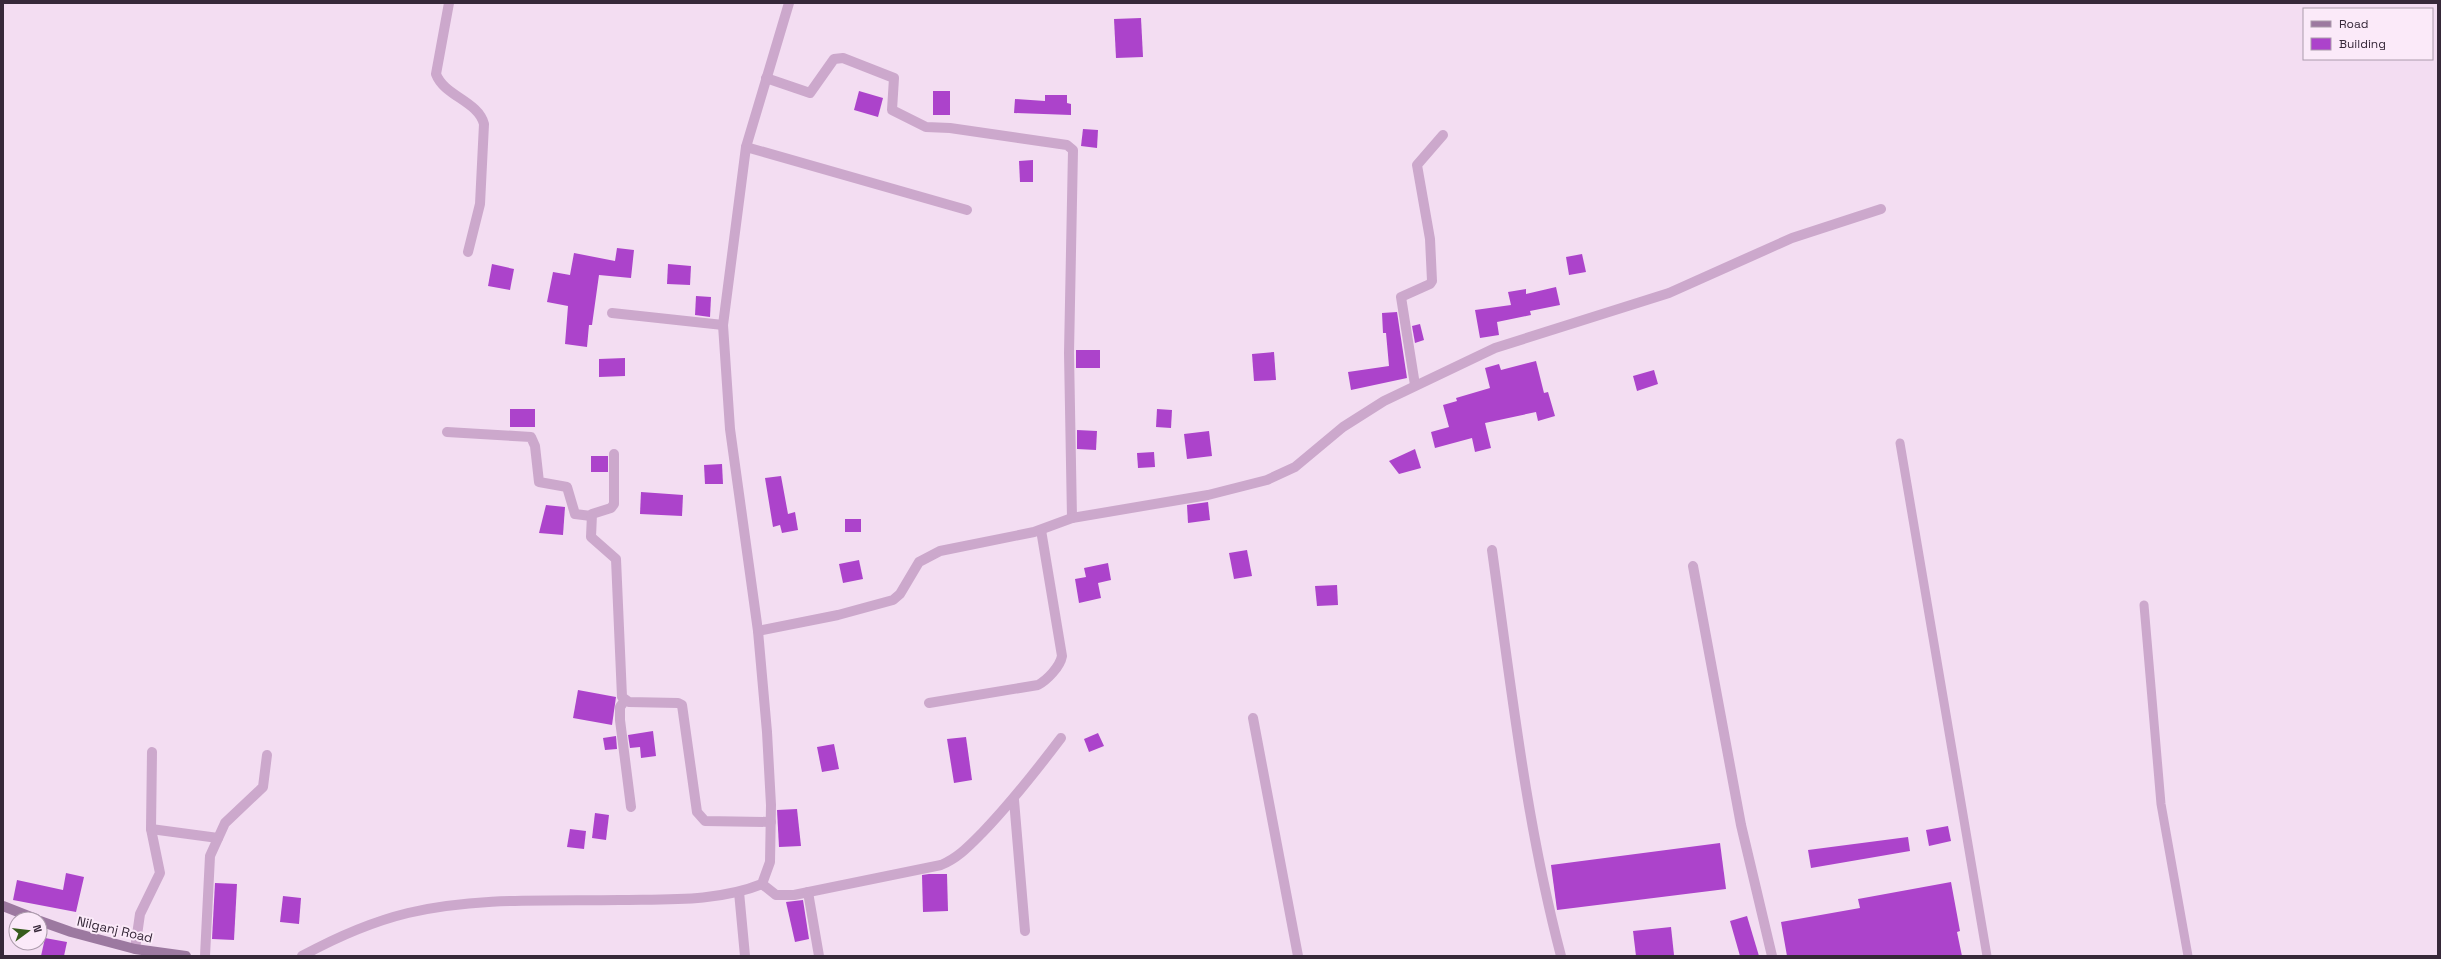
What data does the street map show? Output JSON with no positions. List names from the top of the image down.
{
  "streets": {
    "street": ["Nilganj Road"]
  },
  "legend": ["Road", "Building"],
  "north": "right"
}
